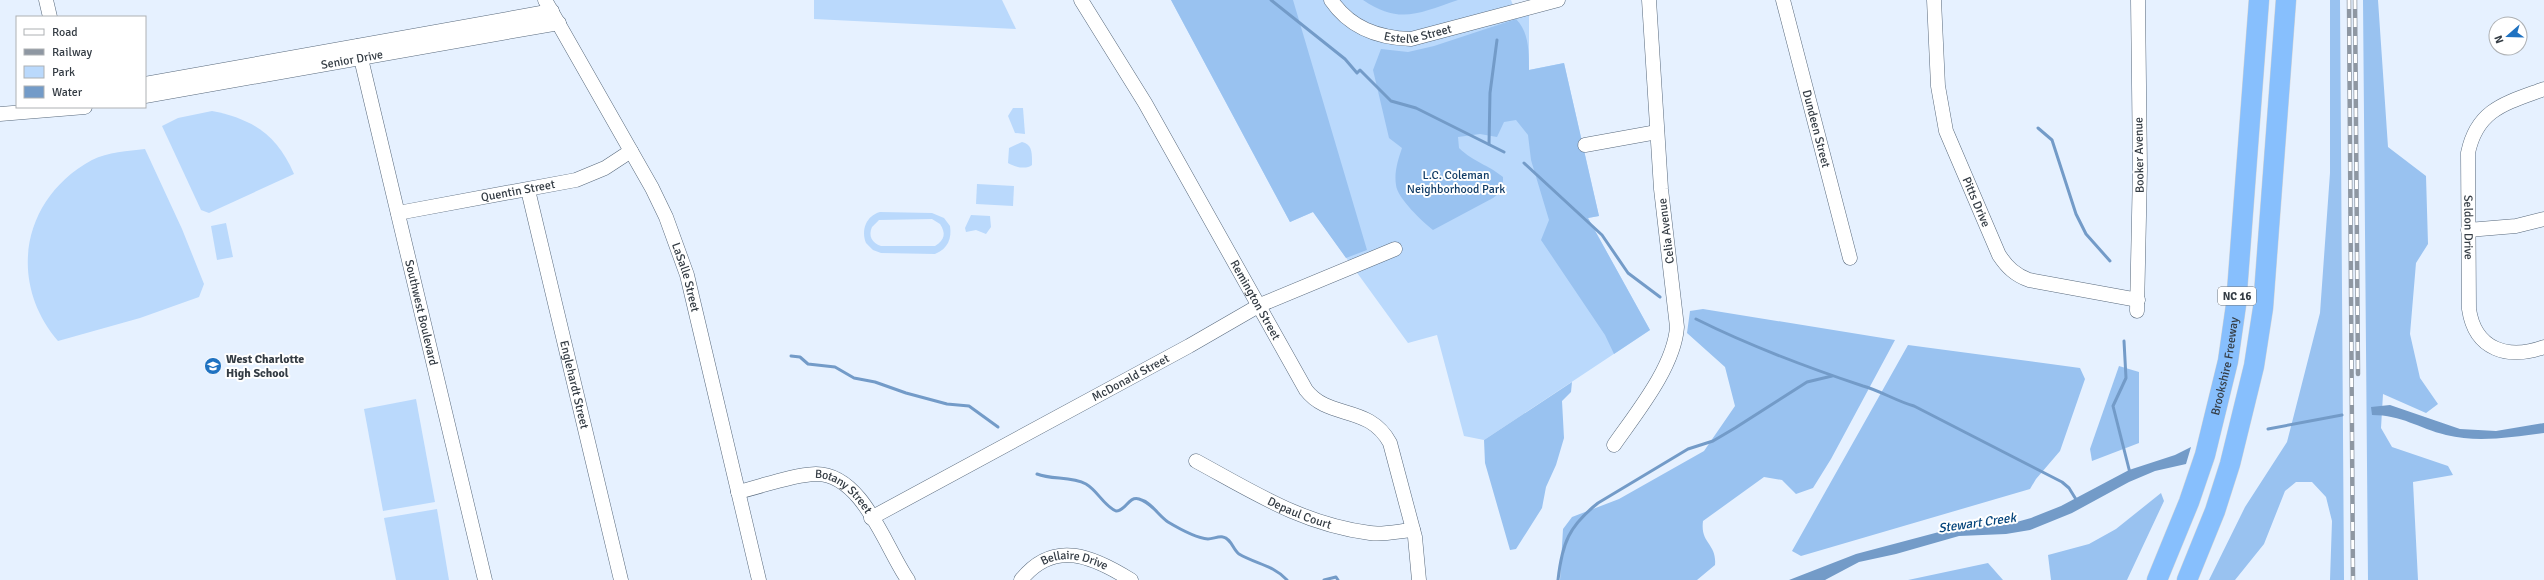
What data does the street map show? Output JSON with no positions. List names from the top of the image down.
{
  "streets": {
    "highway": ["NC 16", "Brookshire Freeway"],
    "street": [
      "Estelle Street",
      "Senior Drive",
      "Dundeen Street",
      "Booker Avenue",
      "Quentin Street",
      "Pitts Drive",
      "Seldon Drive",
      "Celia Avenue",
      "LaSalle Street",
      "Remington Street",
      "Southwest Boulevard",
      "McDonald Street",
      "Englehardt Street",
      "Botany Street",
      "Depaul Court",
      "Bellaire Drive"
    ]
  },
  "crossings": [
    ["Senior Drive", "LaSalle Street"],
    ["Senior Drive", "Southwest Boulevard"],
    ["Booker Avenue", "Pitts Drive"],
    ["Quentin Street", "LaSalle Street"],
    ["Quentin Street", "Southwest Boulevard"],
    ["Quentin Street", "Englehardt Street"],
    ["LaSalle Street", "Botany Street"],
    ["Remington Street", "McDonald Street"],
    ["Remington Street", "Depaul Court"],
    ["McDonald Street", "Botany Street"]
  ],
  "water": ["Stewart Creek"],
  "parks": ["L.C. Coleman Neighborhood Park"],
  "places": {
    "school or university": ["West Charlotte High School"]
  },
  "legend": [
    "Road",
    "Railway",
    "Park",
    "Water"
  ],
  "north": "left"
}
